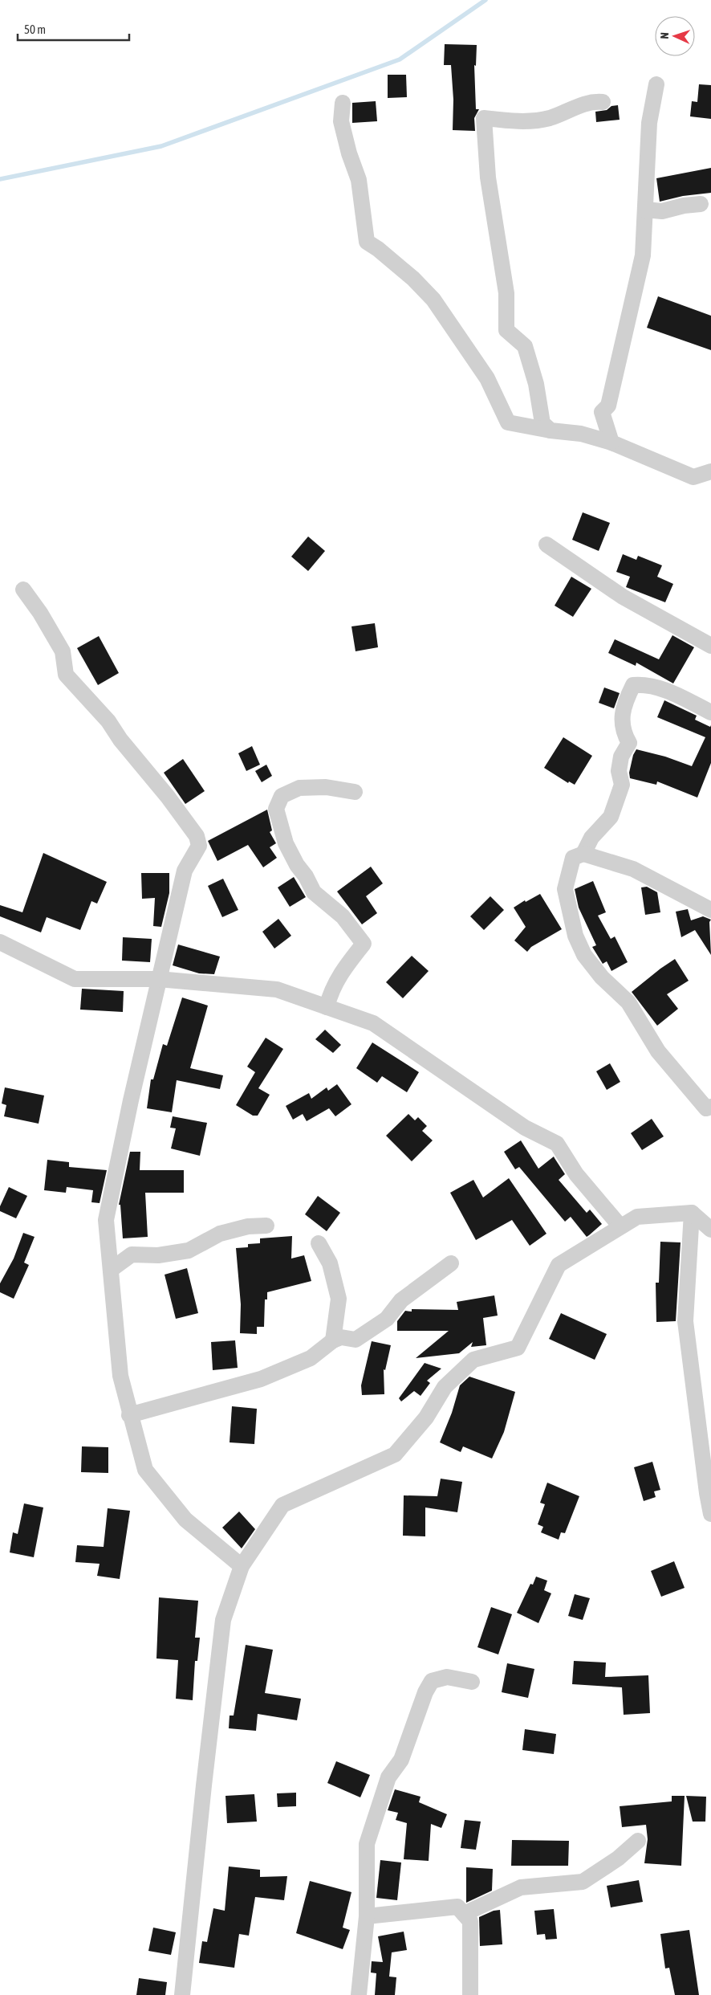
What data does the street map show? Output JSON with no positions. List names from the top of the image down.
{
  "scale_bar": "50 m",
  "north": "left"
}
